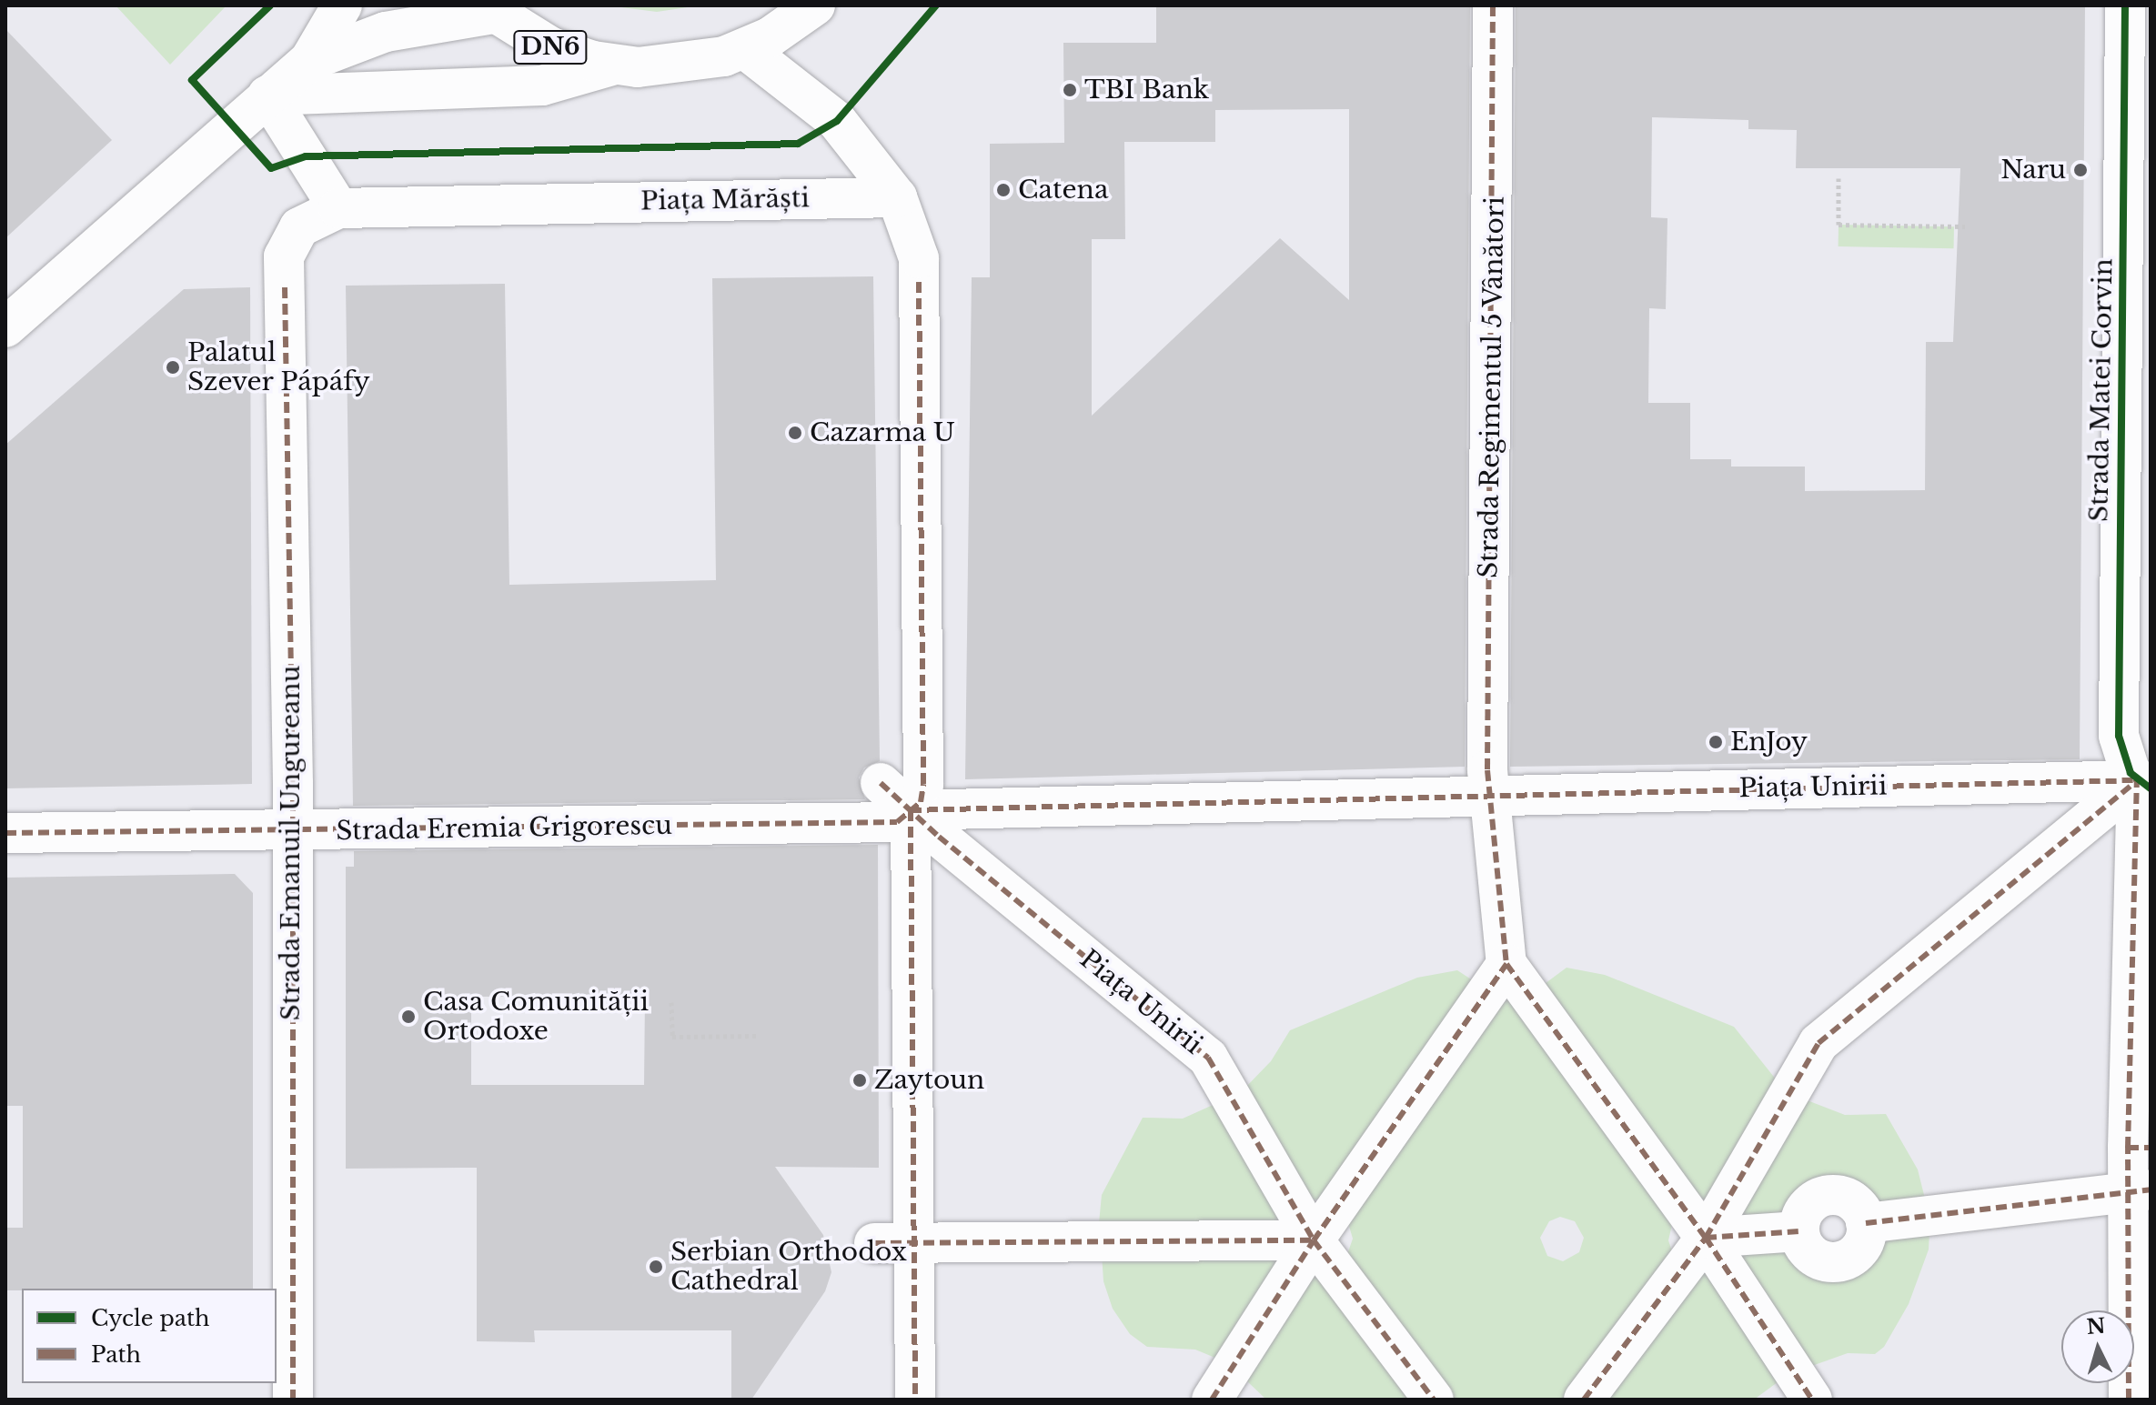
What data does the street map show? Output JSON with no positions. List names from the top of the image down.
{
  "streets": {
    "street": [
      "DN6",
      "Piața Mărăști",
      "Strada Regimentul 5 Vânători",
      "Strada Matei Corvin",
      "Piața Unirii",
      "Strada Eremia Grigorescu",
      "Strada Emanuil Ungureanu"
    ]
  },
  "crossings": [
    ["Piața Mărăști", "Strada Emanuil Ungureanu"],
    ["Strada Regimentul 5 Vânători", "Piața Unirii"],
    ["Strada Matei Corvin", "Piața Unirii"],
    ["Piața Unirii", "Strada Eremia Grigorescu"],
    ["Strada Eremia Grigorescu", "Strada Emanuil Ungureanu"]
  ],
  "places": [
    "TBI Bank",
    "Naru",
    "Catena",
    "Palatul Szever Pápáfy",
    "Cazarma U",
    "EnJoy",
    "Casa Comunității Ortodoxe",
    "Zaytoun",
    "Serbian Orthodox Cathedral"
  ],
  "legend": ["Cycle path", "Path"],
  "north": "top"
}
